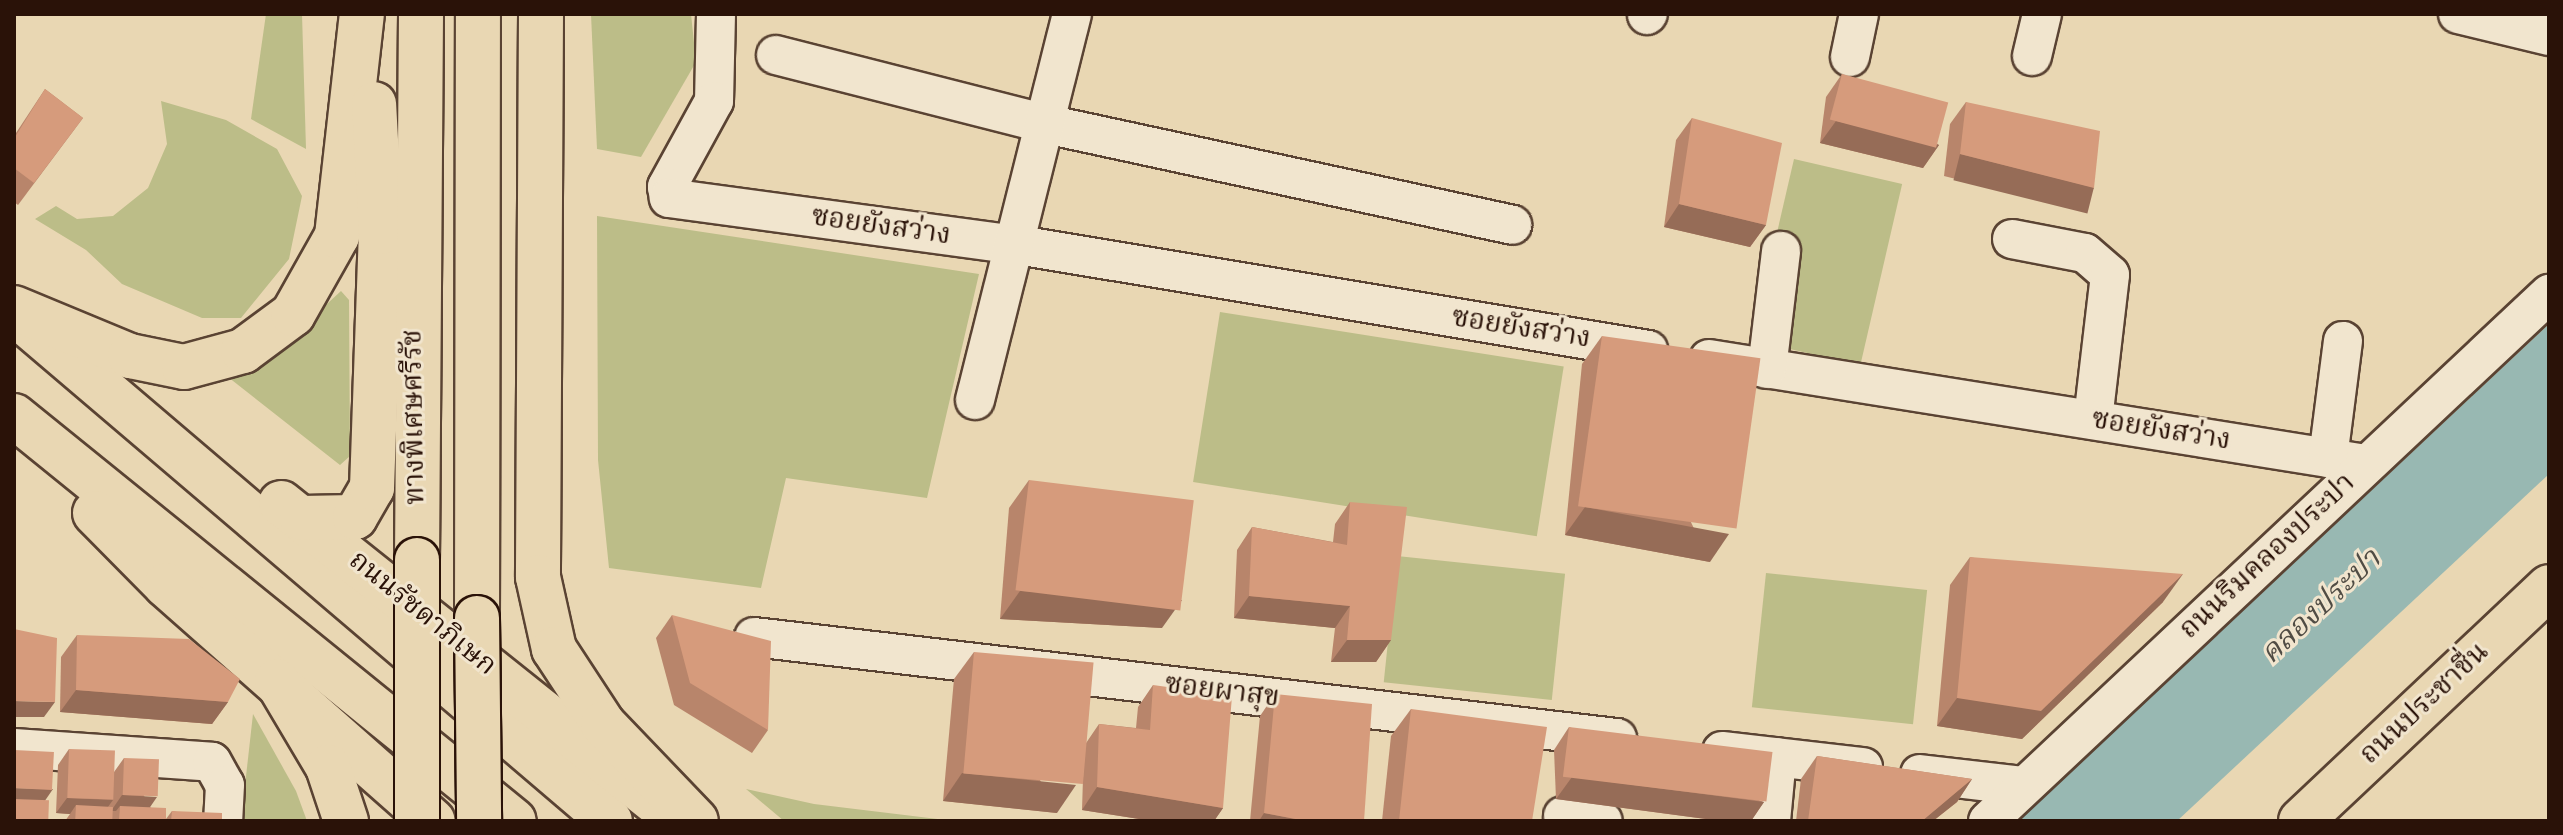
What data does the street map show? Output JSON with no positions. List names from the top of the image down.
{
  "streets": {
    "main road": ["ทางพิเศษศรีรัช", "ถนนรัชดาภิเษก", "ถนนประชาชื่น"],
    "street": ["ซอยยังสว่าง", "ถนนริมคลองประปา", "ซอยผาสุข"]
  },
  "crossings": [
    ["ซอยยังสว่าง", "ถนนริมคลองประปา"],
    ["ถนนริมคลองประปา", "ซอยผาสุข"]
  ],
  "water": ["คลองประปา"]
}
